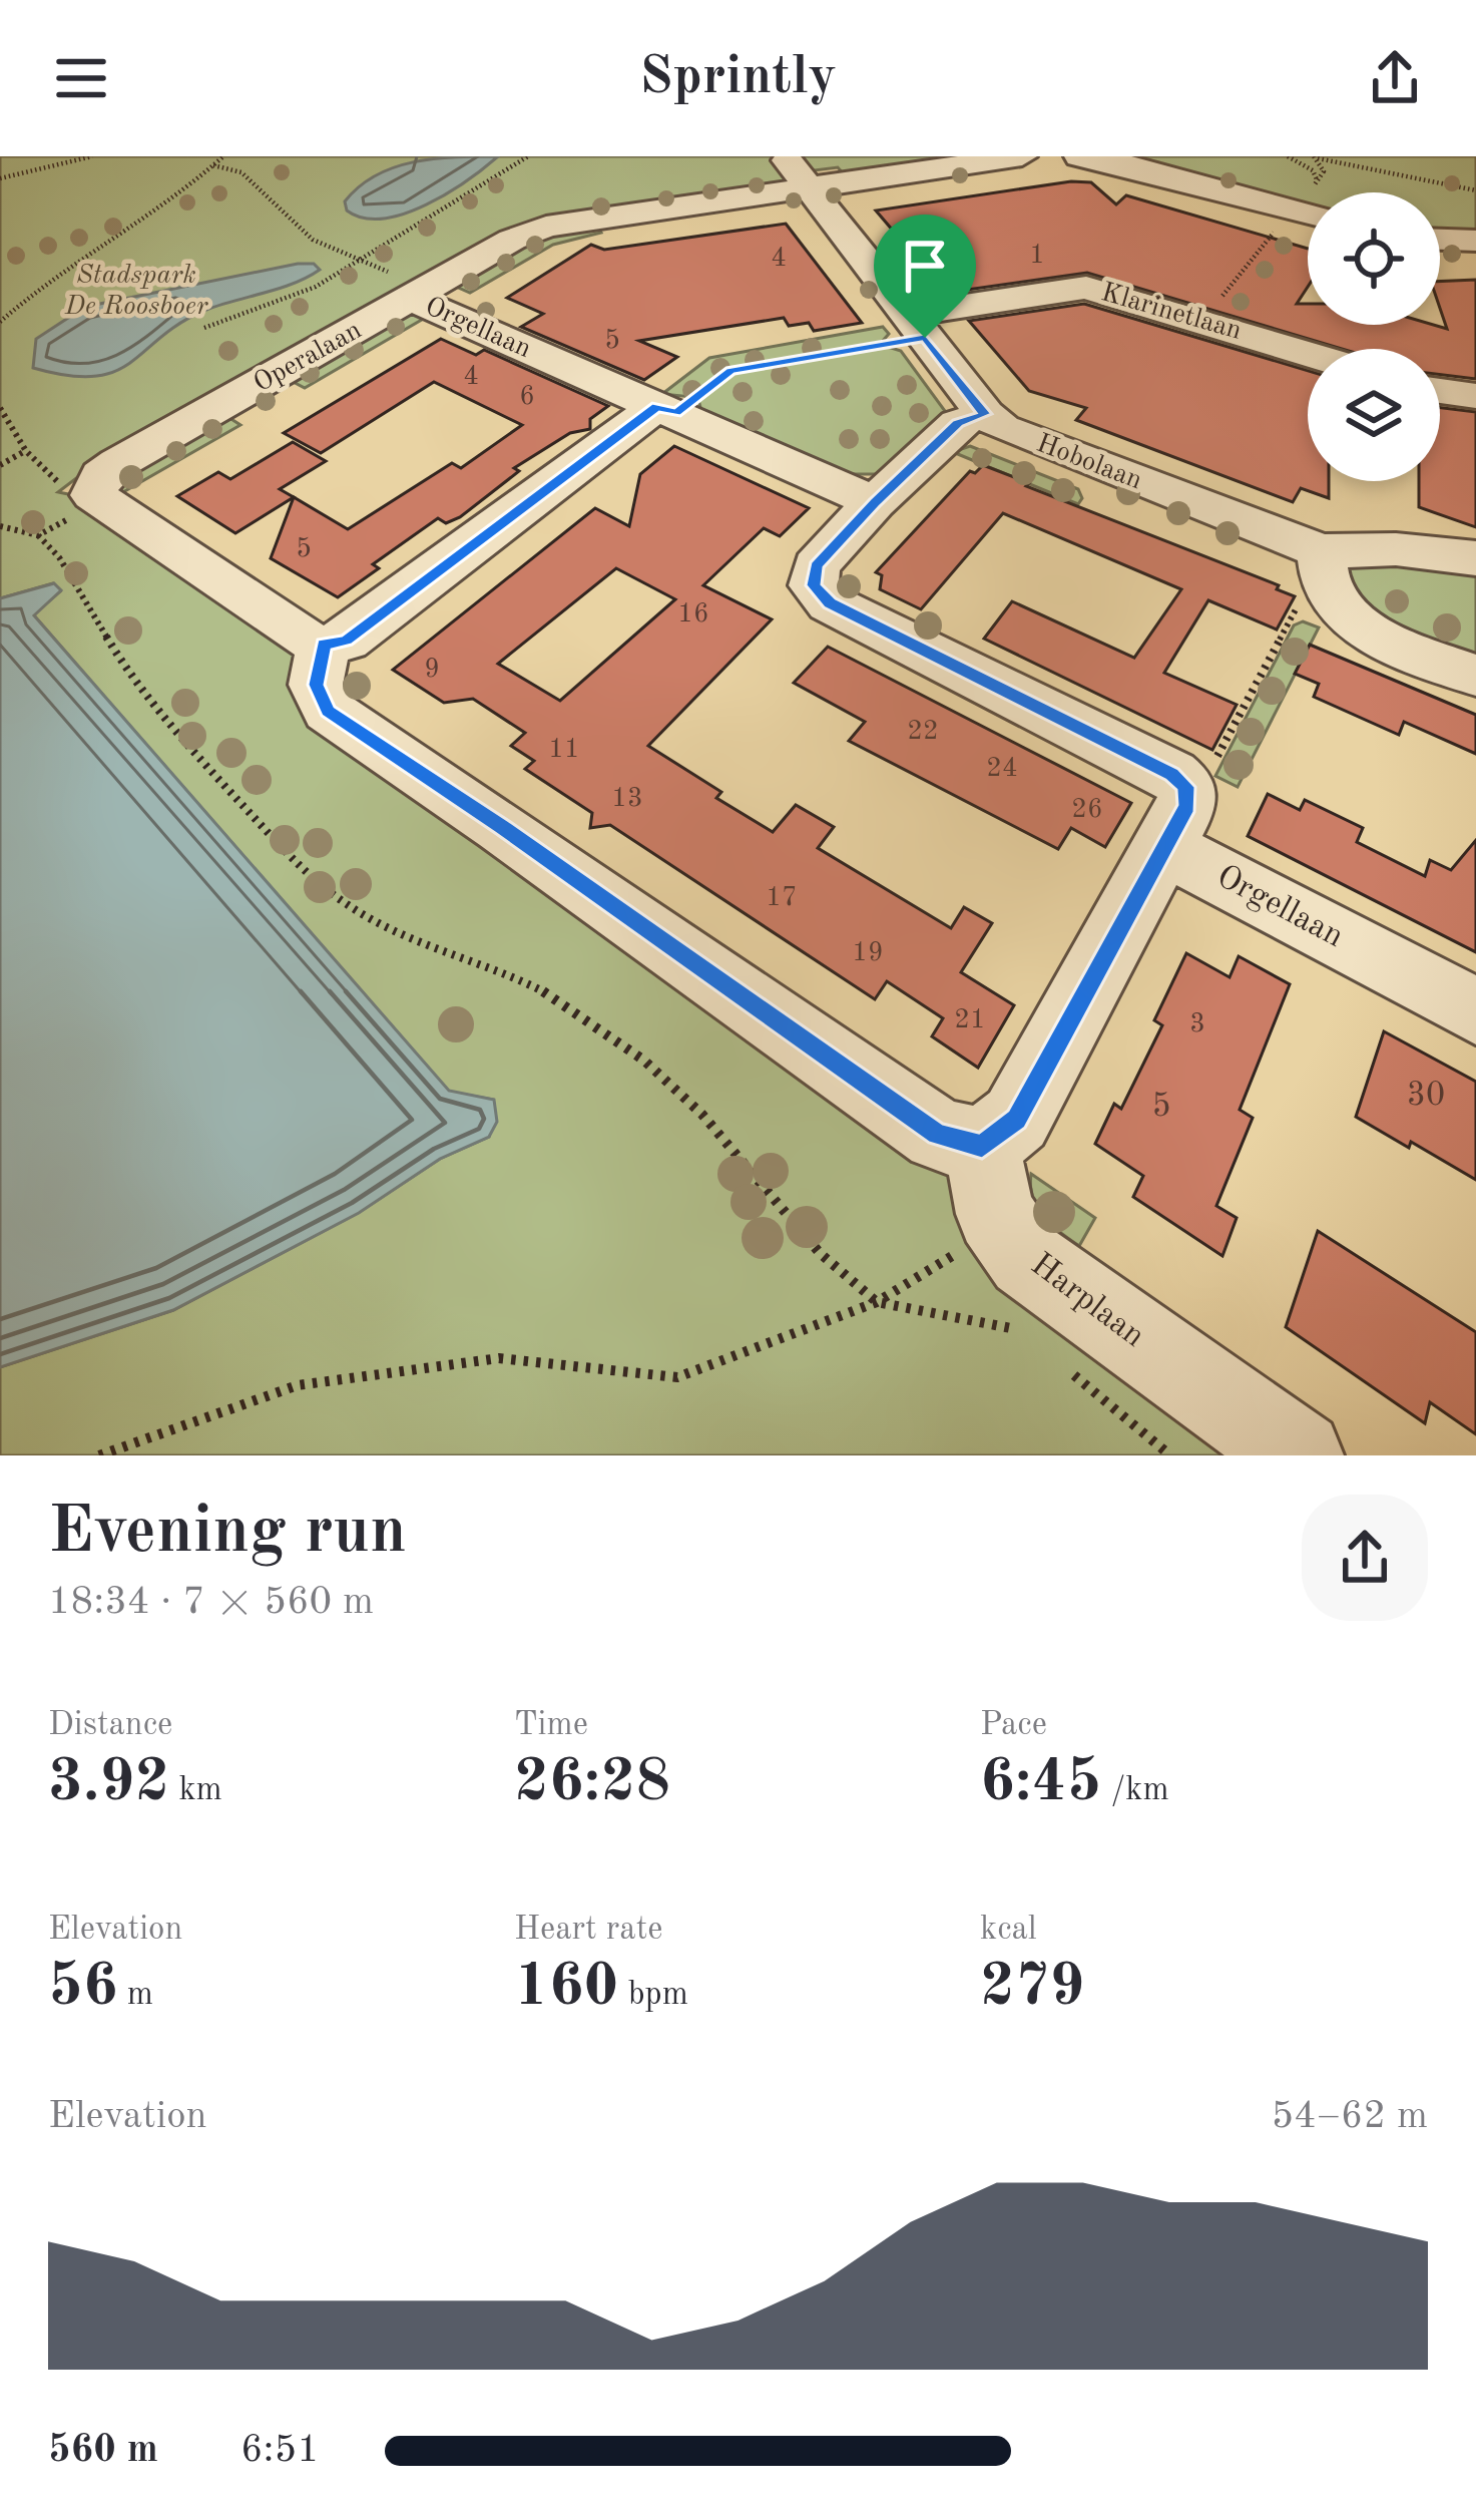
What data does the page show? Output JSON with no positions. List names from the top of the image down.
{
  "streets": {
    "street": [
      "Klarinetlaan",
      "Orgellaan",
      "Operalaan",
      "Hobolaan",
      "Harplaan"
    ]
  },
  "crossings": [
    ["Klarinetlaan", "Hobolaan"],
    ["Orgellaan", "Operalaan"],
    ["Orgellaan", "Hobolaan"],
    ["Operalaan", "Hobolaan"]
  ],
  "parks": ["Stadspark De Roosboer"],
  "house_numbers": [
    "1",
    "4",
    "5",
    "4",
    "6",
    "5",
    "16",
    "9",
    "22",
    "11",
    "24",
    "13",
    "26",
    "17",
    "19",
    "21",
    "3",
    "30",
    "5"
  ],
  "page": {
    "header": "Sprintly",
    "heading": ["Evening run", "18:34 · 7 × 560 m"],
    "stats": [
      ["Distance", "3.92 km"],
      ["Time", "26:28"],
      ["Pace", "6:45 /km"],
      ["Elevation", "56 m"],
      ["Heart rate", "160 bpm"],
      ["kcal", "279"]
    ],
    "chart": ["Elevation", "54–62 m"],
    "list": [
      {
        "name": "560 m",
        "note": "6:51"
      }
    ]
  }
}
